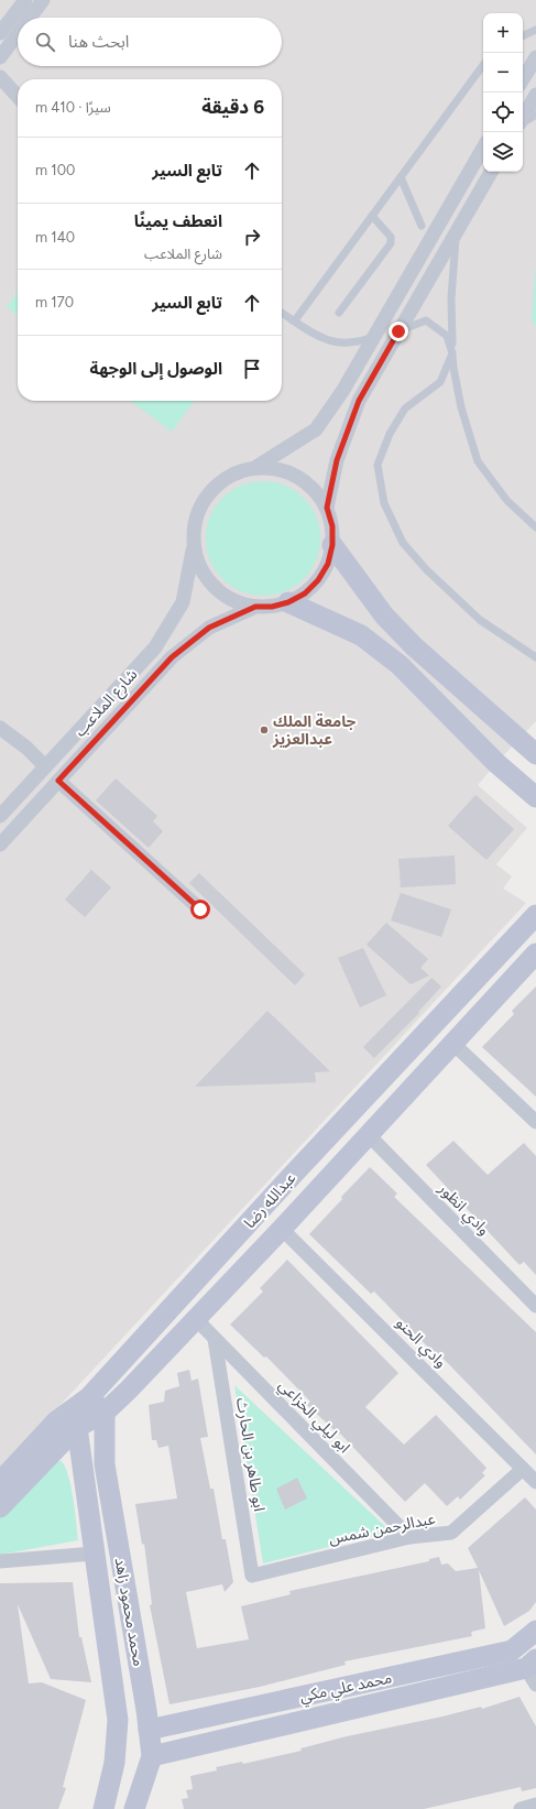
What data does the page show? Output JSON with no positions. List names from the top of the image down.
{
  "streets": {
    "street": [
      "شارع الملاعب",
      "عبدالله رضا",
      "وادي انظور",
      "وادي الحنو",
      "ابو ليلي الخزاعي",
      "ابو طاهر بن الحارث",
      "عبدالرحمن شمس",
      "محمد محمود زاهد",
      "محمد علي مكي"
    ]
  },
  "crossings": [
    ["عبدالله رضا", "وادي انظور"],
    ["عبدالله رضا", "وادي الحنو"],
    ["عبدالله رضا", "ابو ليلي الخزاعي"],
    ["عبدالله رضا", "محمد محمود زاهد"],
    ["وادي الحنو", "عبدالرحمن شمس"],
    ["ابو ليلي الخزاعي", "ابو طاهر بن الحارث"],
    ["ابو ليلي الخزاعي", "عبدالرحمن شمس"],
    ["ابو طاهر بن الحارث", "عبدالرحمن شمس"],
    ["محمد محمود زاهد", "محمد علي مكي"]
  ],
  "places": ["جامعة الملك عبدالعزيز"],
  "page": {
    "map_buttons": ["+", "−"],
    "search": "ابحث هنا",
    "heading": ["6 دقيقة", "سيرًا · 410 m"],
    "list": [
      ["تابع السير", "100 m"],
      ["انعطف يمينًا", "شارع الملاعب", "140 m"],
      ["تابع السير", "170 m"],
      "الوصول إلى الوجهة"
    ]
  }
}
